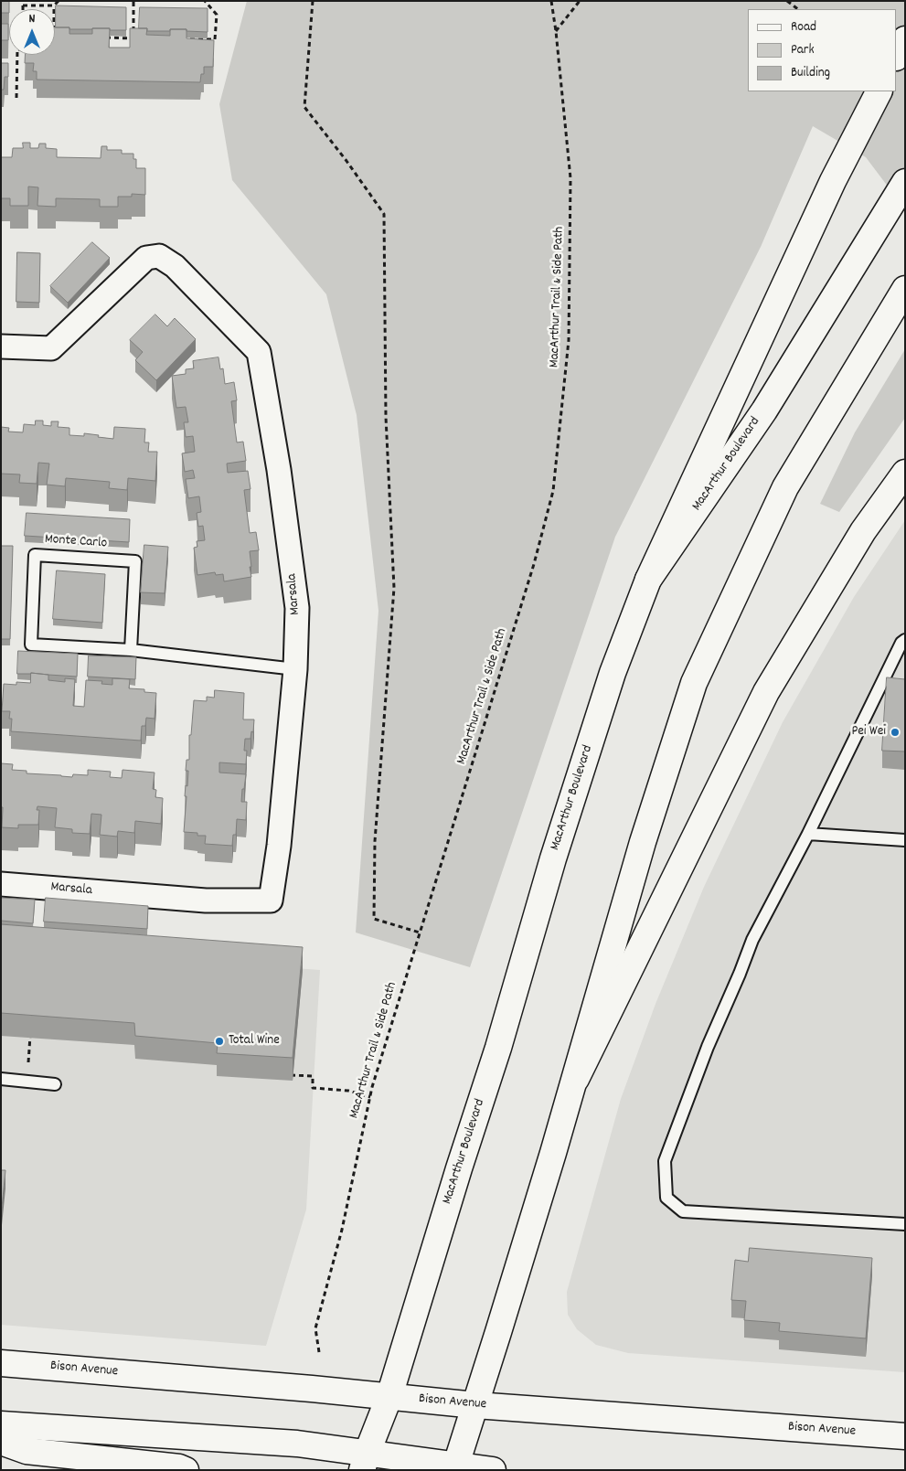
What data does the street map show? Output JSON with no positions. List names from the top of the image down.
{
  "streets": {
    "main road": ["MacArthur Boulevard", "Bison Avenue"],
    "street": ["Marsala"],
    "lane": ["Monte Carlo"],
    "path": ["MacArthur Trail & Side Path"]
  },
  "crossings": [
    ["MacArthur Boulevard", "Bison Avenue"],
    ["Monte Carlo", "Marsala"]
  ],
  "places": ["Pei Wei", "Total Wine"],
  "legend": ["Road", "Park", "Building"],
  "north": "top"
}
